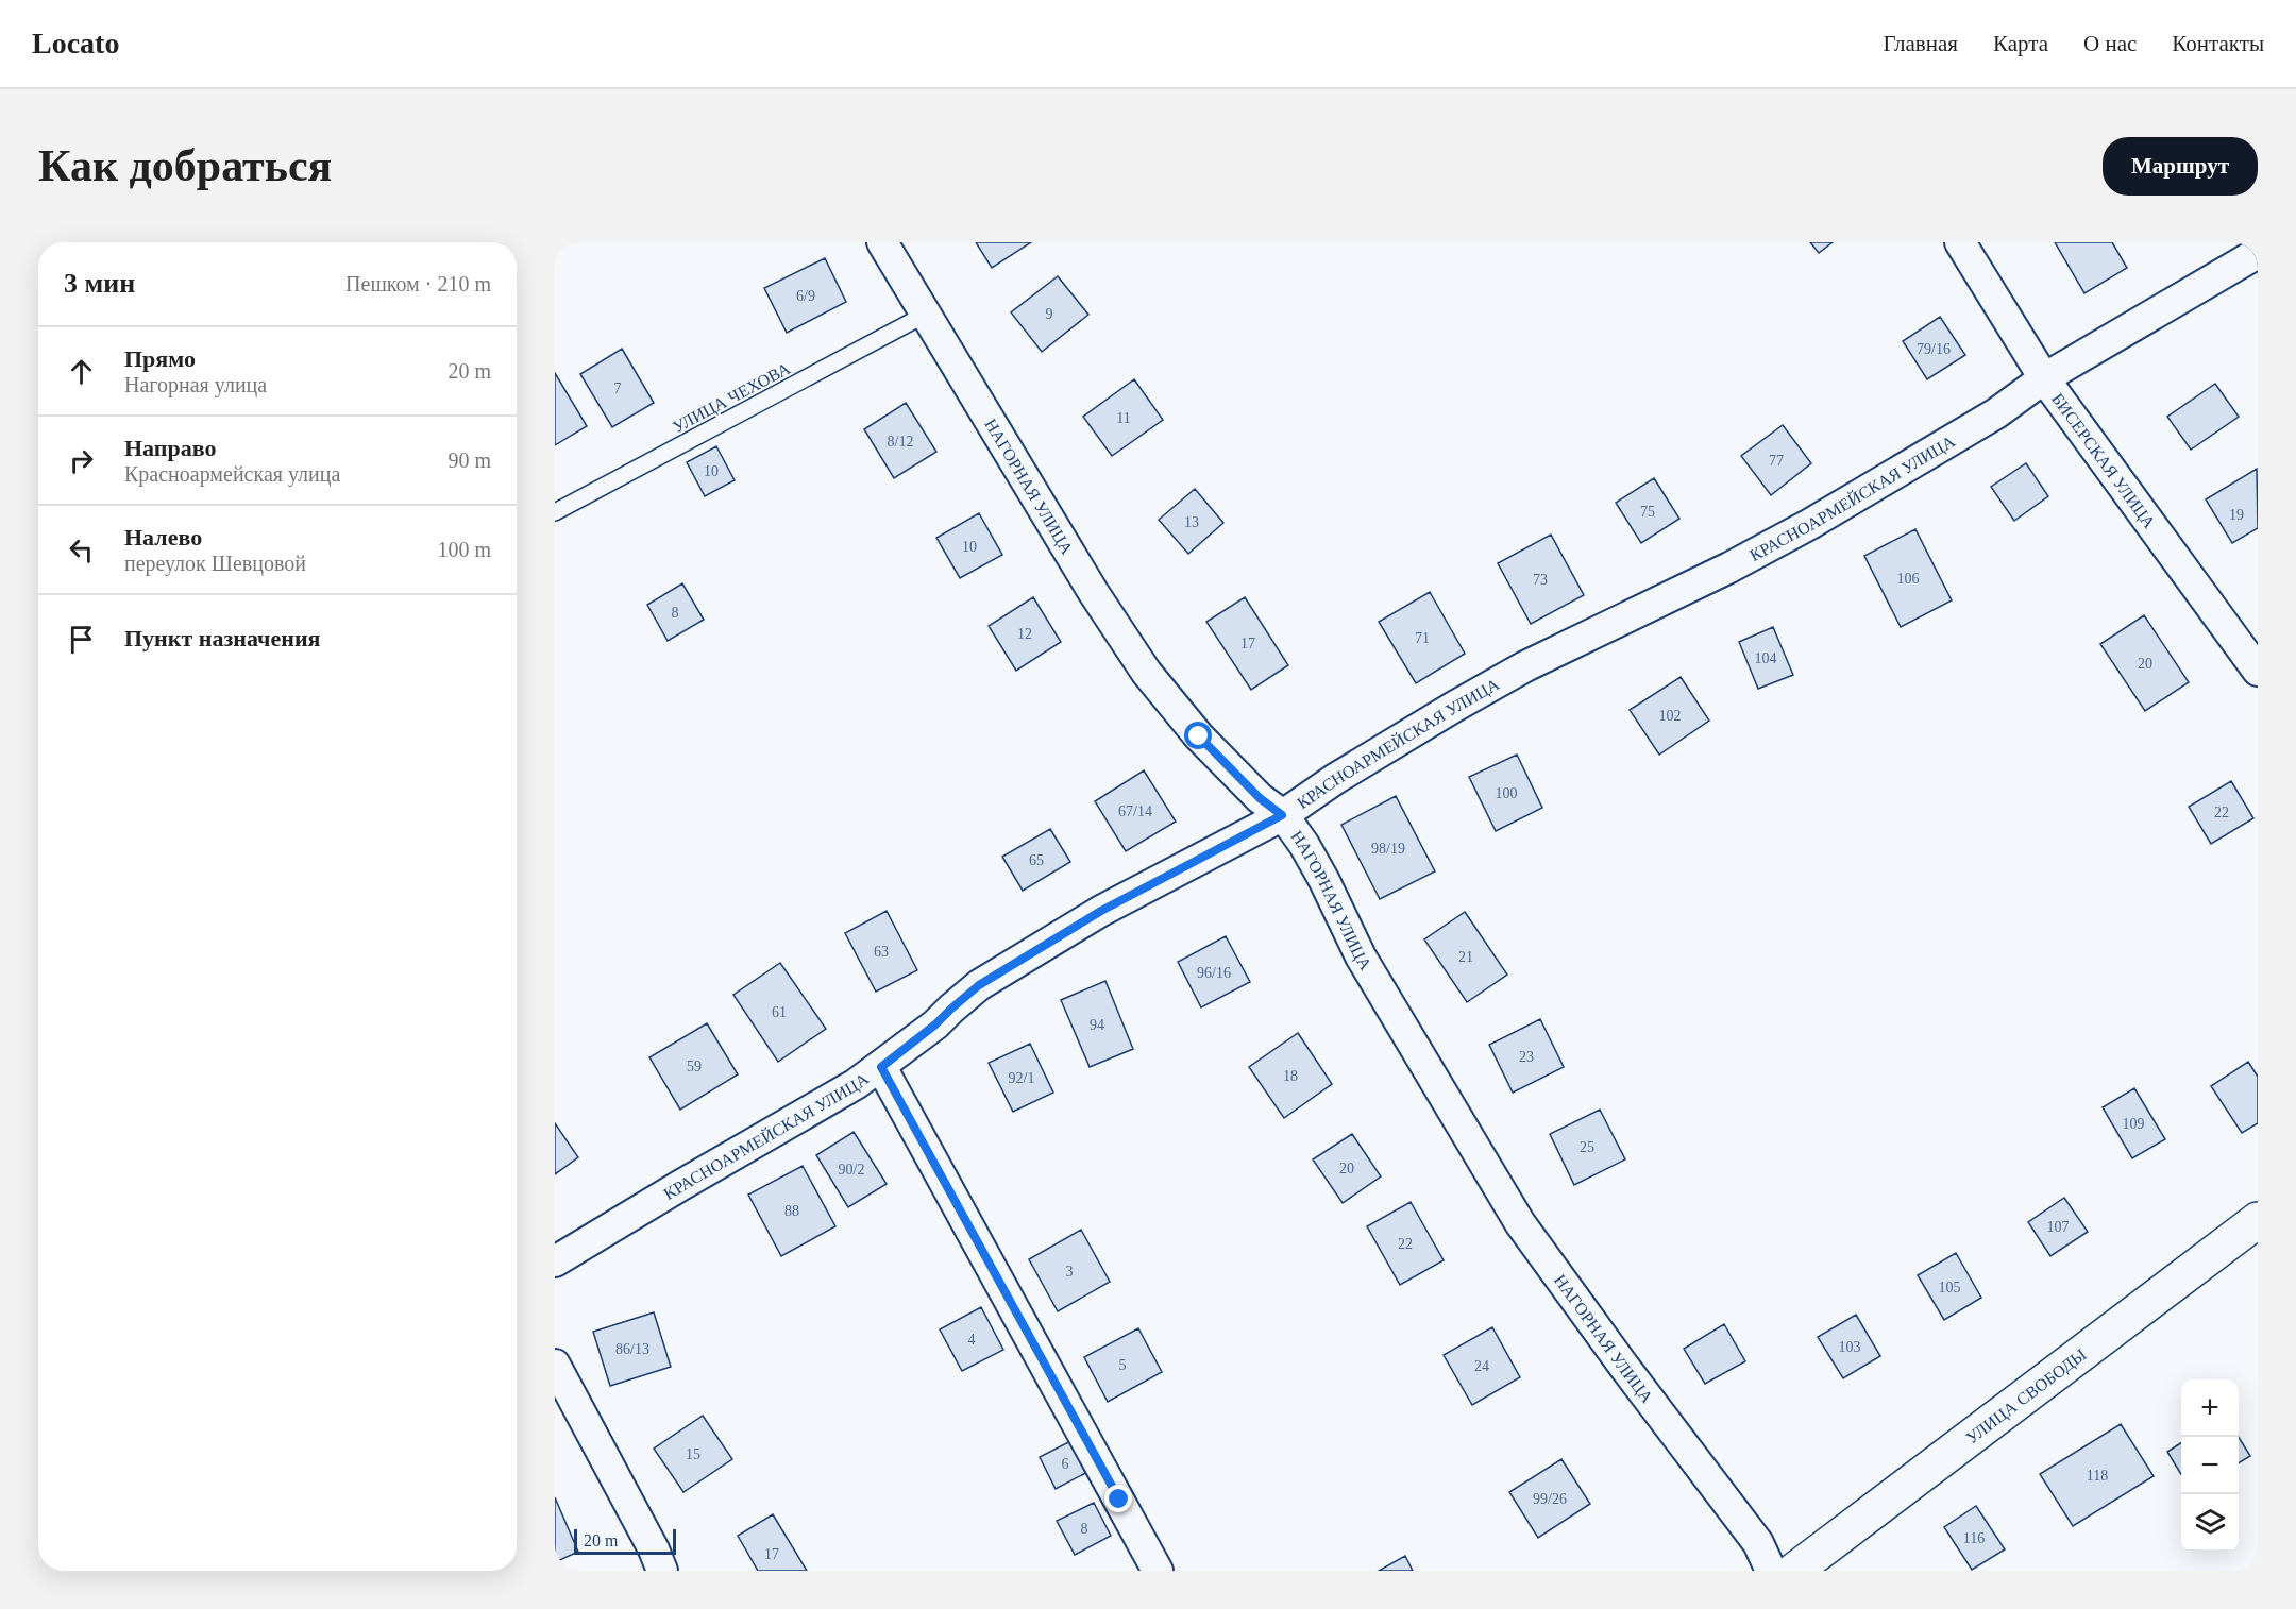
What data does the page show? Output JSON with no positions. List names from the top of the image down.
{
  "streets": {
    "street": [
      "БИСЕРСКАЯ УЛИЦА",
      "НАГОРНАЯ УЛИЦА",
      "КРАСНОАРМЕЙСКАЯ УЛИЦА",
      "УЛИЦА СВОБОДЫ"
    ],
    "lane": ["УЛИЦА ЧЕХОВА"]
  },
  "crossings": [
    ["УЛИЦА ЧЕХОВА", "НАГОРНАЯ УЛИЦА"],
    ["БИСЕРСКАЯ УЛИЦА", "КРАСНОАРМЕЙСКАЯ УЛИЦА"],
    ["НАГОРНАЯ УЛИЦА", "КРАСНОАРМЕЙСКАЯ УЛИЦА"]
  ],
  "house_numbers": [
    "6/9",
    "9",
    "79/16",
    "7",
    "11",
    "8/12",
    "77",
    "10",
    "75",
    "19",
    "13",
    "10",
    "106",
    "73",
    "8",
    "12",
    "71",
    "17",
    "104",
    "20",
    "102",
    "100",
    "67/14",
    "22",
    "98/19",
    "65",
    "63",
    "21",
    "96/16",
    "61",
    "94",
    "23",
    "59",
    "18",
    "92/1",
    "109",
    "25",
    "20",
    "90/2",
    "88",
    "107",
    "22",
    "3",
    "105",
    "4",
    "103",
    "86/13",
    "5",
    "24",
    "15",
    "6",
    "118",
    "99/26",
    "8",
    "116",
    "17"
  ],
  "scale_bar": "20 m",
  "page": {
    "header": "Locato",
    "nav": [
      "Главная",
      "Карта",
      "О нас",
      "Контакты"
    ],
    "buttons": "Маршрут",
    "title": "Как добраться",
    "heading": ["3 мин", "Пешком · 210 m"],
    "list": [
      ["Прямо", "Нагорная улица", "20 m"],
      ["Направо", "Красноармейская улица", "90 m"],
      ["Налево", "переулок Шевцовой", "100 m"],
      "Пункт назначения"
    ],
    "map_buttons": ["+", "−"],
    "scale": "20 m"
  }
}
